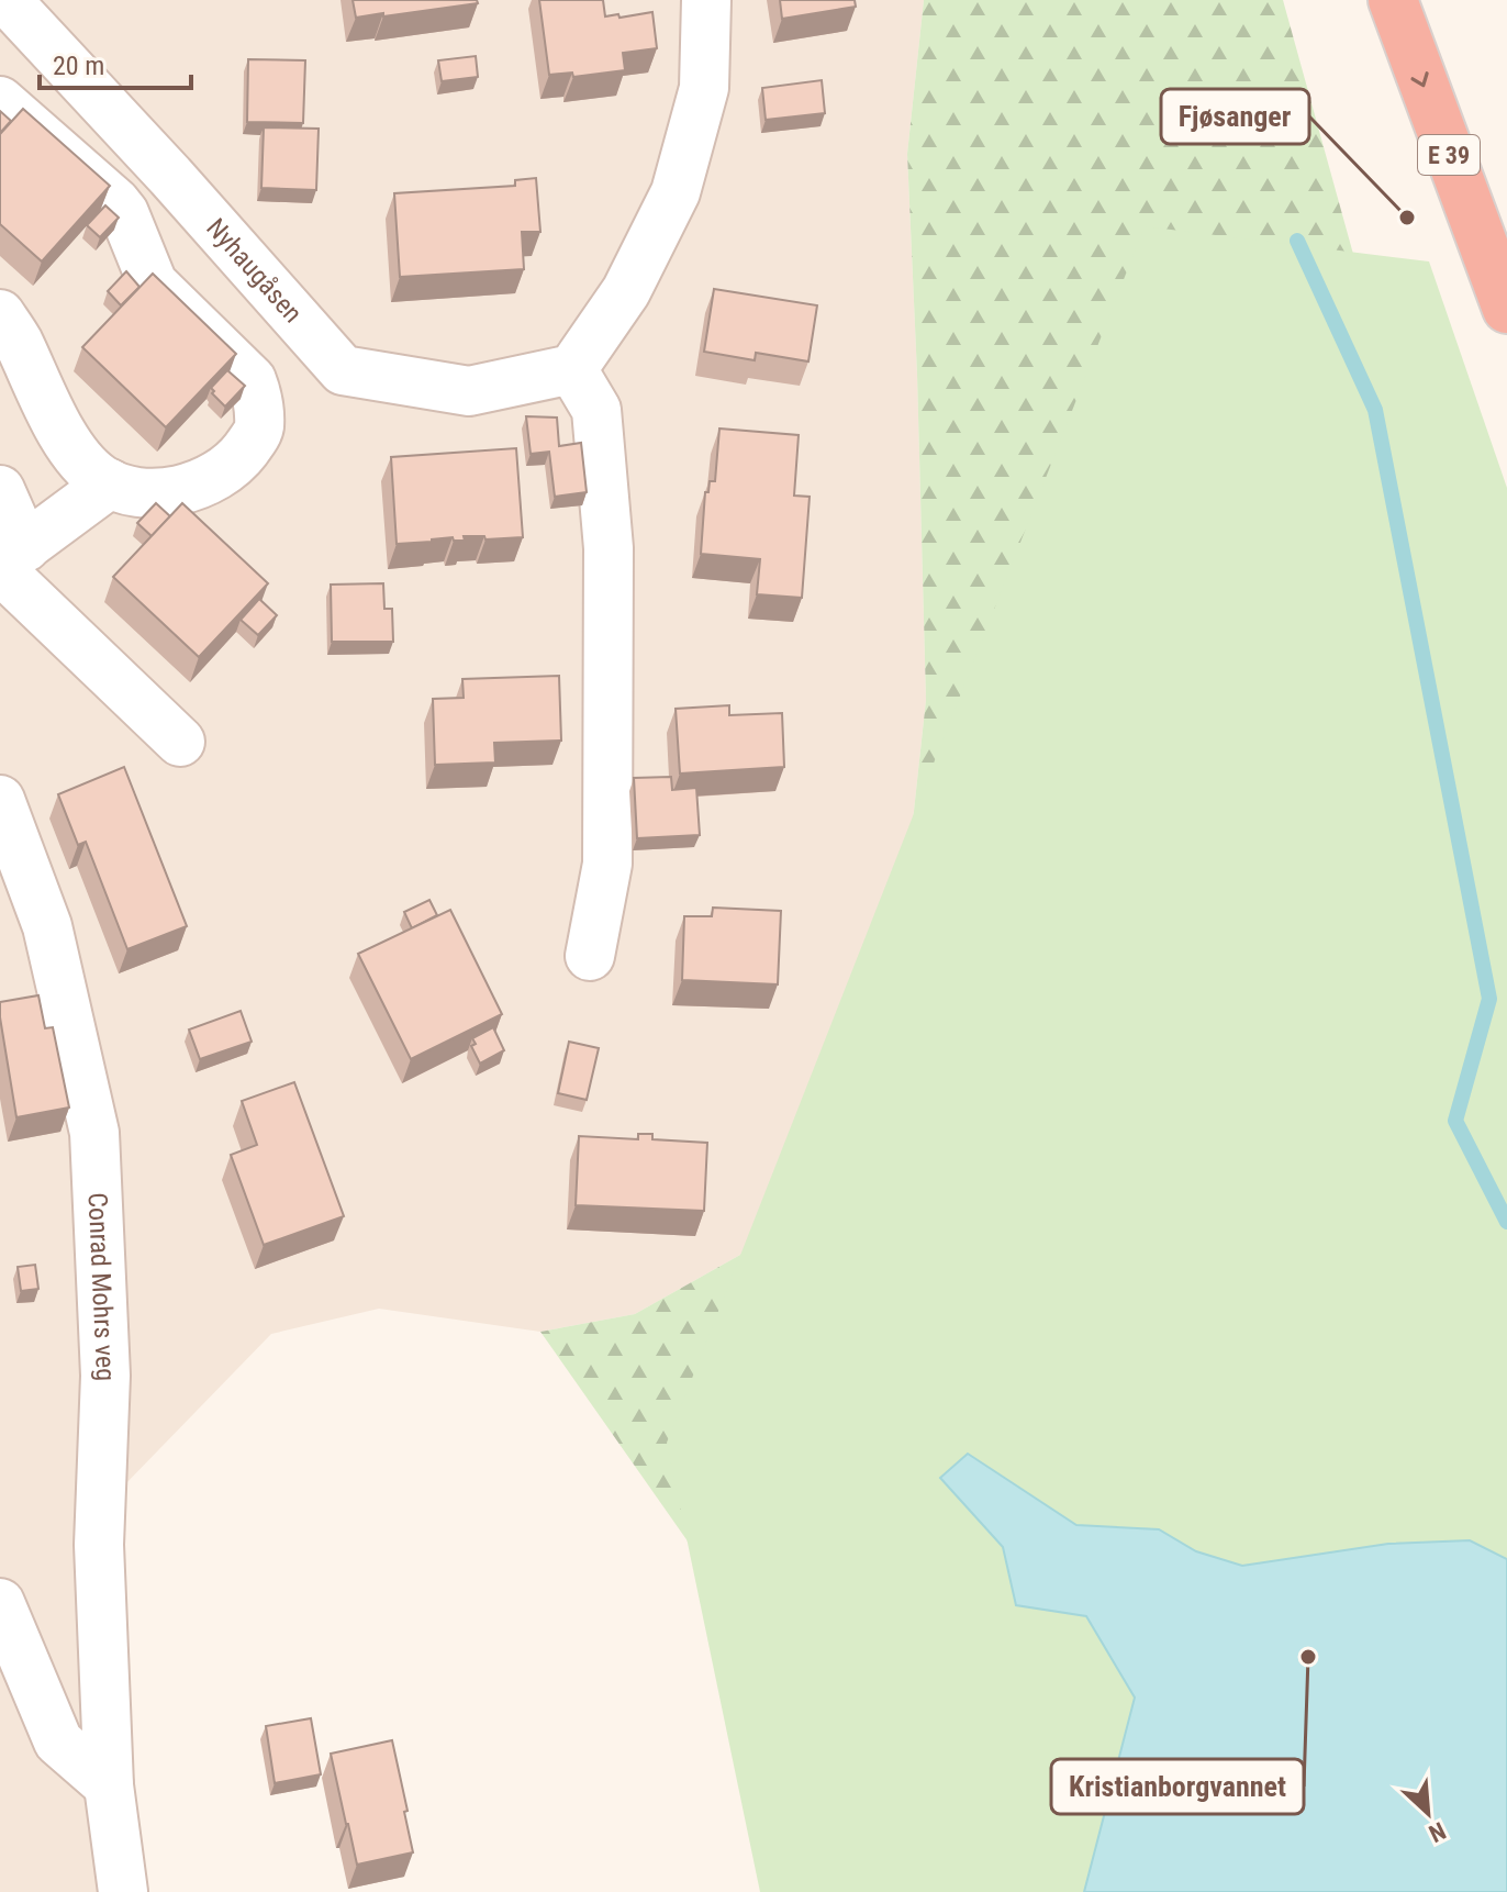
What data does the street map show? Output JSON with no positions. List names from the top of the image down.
{
  "streets": {
    "highway": ["E 39"],
    "street": ["Nyhaugåsen", "Conrad Mohrs veg"]
  },
  "places": ["Fjøsanger", "Kristianborgvannet"],
  "scale_bar": "20 m",
  "north": "bottom right"
}
